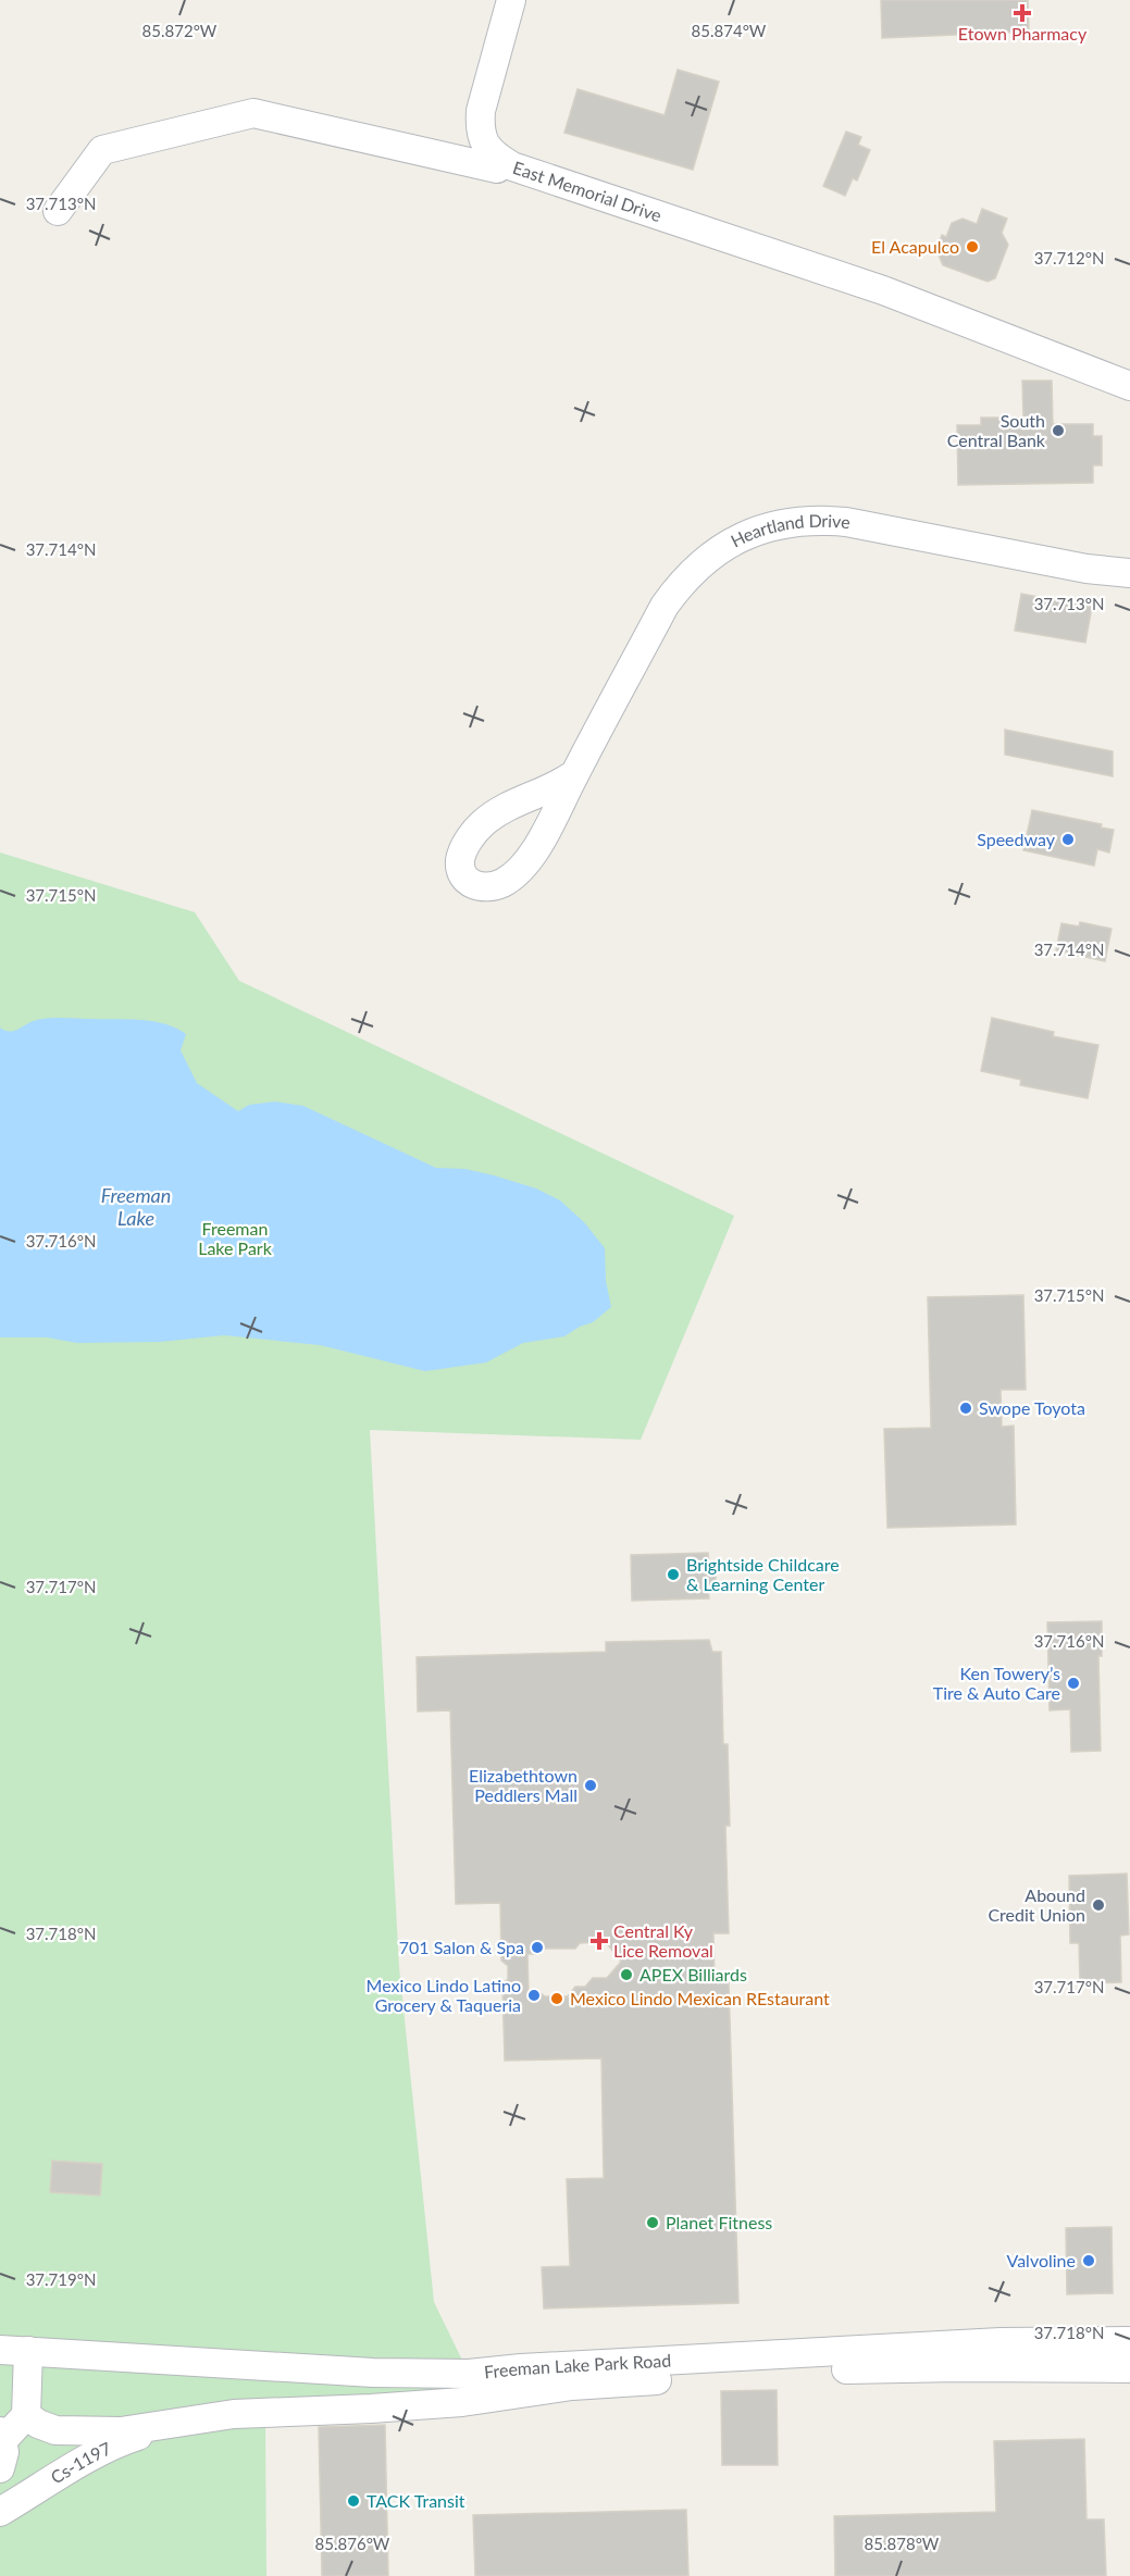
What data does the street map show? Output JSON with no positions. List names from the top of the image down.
{
  "streets": {
    "street": [
      "East Memorial Drive",
      "Heartland Drive",
      "Freeman Lake Park Road",
      "Cs-1197"
    ]
  },
  "crossings": [
    ["Freeman Lake Park Road", "Cs-1197"]
  ],
  "water": ["Freeman Lake"],
  "parks": ["Freeman Lake Park"],
  "places": {
    "health": ["Etown Pharmacy", "Central Ky Lice Removal"],
    "other": [
      "El Acapulco",
      "South Central Bank",
      "Speedway",
      "Swope Toyota",
      "Brightside Childcare & Learning Center",
      "Ken Towery’s Tire & Auto Care",
      "Elizabethtown Peddlers Mall",
      "Abound Credit Union",
      "701 Salon & Spa",
      "APEX Billiards",
      "Mexico Lindo Latino Grocery & Taqueria",
      "Mexico Lindo Mexican REstaurant",
      "Planet Fitness",
      "Valvoline",
      "TACK Transit"
    ]
  },
  "coordinates": [
    "85.872°W",
    "85.874°W",
    "37.713°N",
    "37.712°N",
    "37.714°N",
    "37.715°N",
    "37.716°N",
    "37.717°N",
    "37.718°N",
    "37.719°N",
    "85.876°W",
    "85.878°W"
  ]
}
